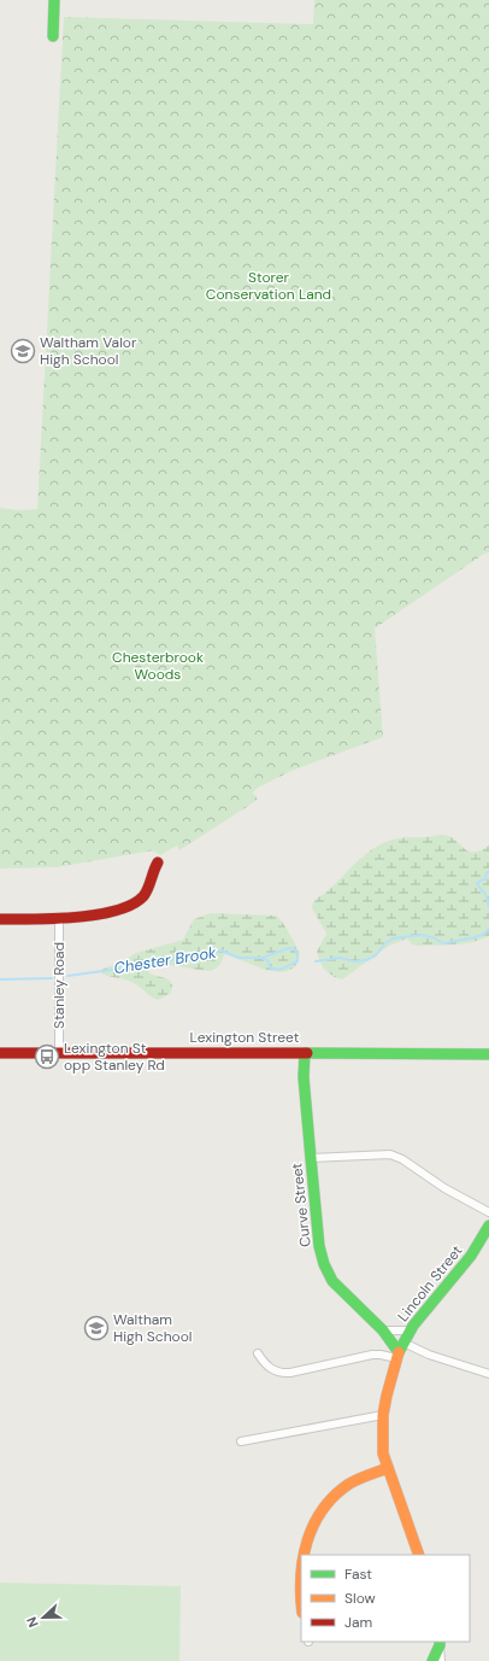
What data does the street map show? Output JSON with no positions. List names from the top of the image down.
{
  "streets": {
    "street": [
      "Stanley Road",
      "Lexington Street",
      "Curve Street",
      "Lincoln Street"
    ]
  },
  "crossings": [
    ["Stanley Road", "Lexington Street"],
    ["Lexington Street", "Curve Street"],
    ["Curve Street", "Lincoln Street"]
  ],
  "water": ["Chester Brook"],
  "parks": ["Storer Conservation Land", "Chesterbrook Woods"],
  "places": {
    "school or university": ["Waltham Valor High School", "Waltham High School"],
    "bus stop": ["Lexington St opp Stanley Rd"]
  },
  "legend": ["Fast", "Slow", "Jam"],
  "north": "left"
}
